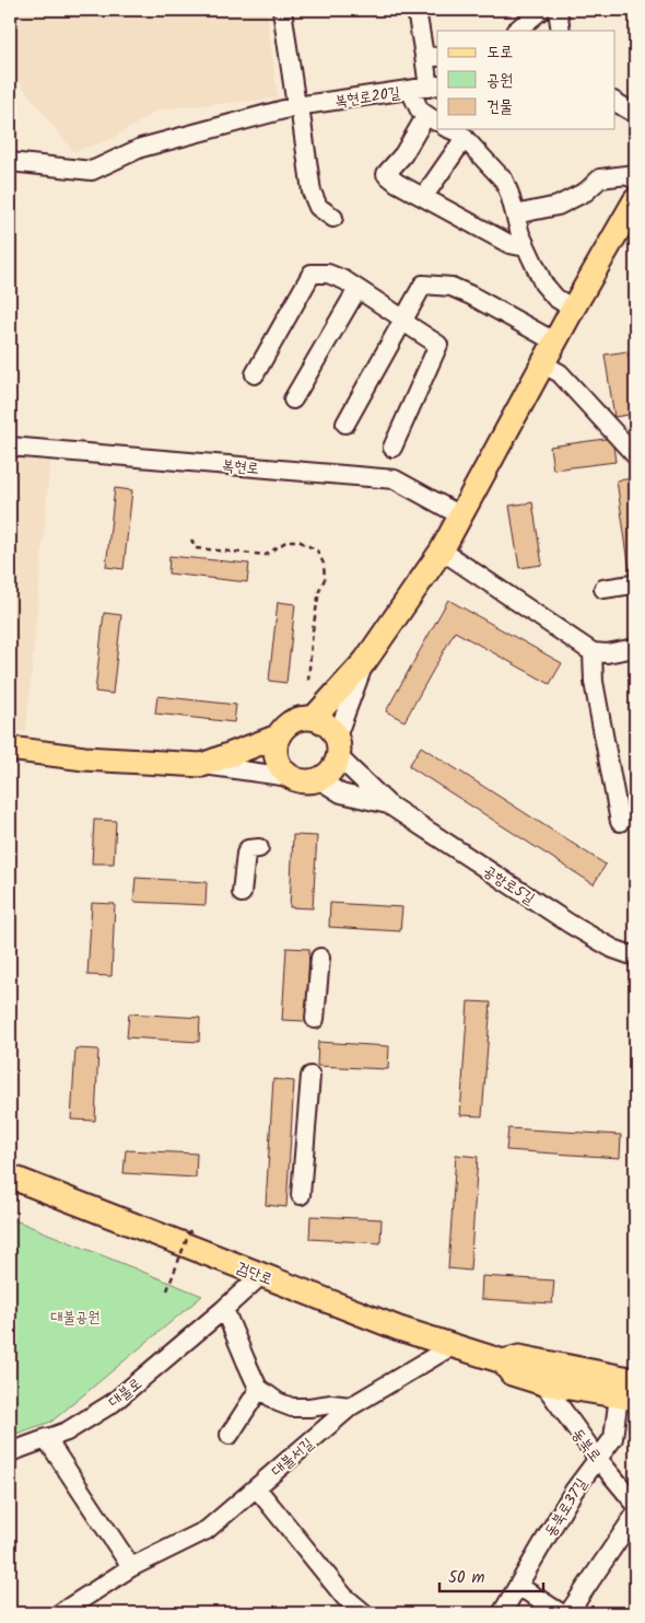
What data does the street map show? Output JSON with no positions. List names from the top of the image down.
{
  "streets": {
    "main road": ["검단로"],
    "street": [
      "복현로20길",
      "복현로",
      "공항로5길",
      "대불로",
      "동북로",
      "대불서길",
      "동북로37길"
    ]
  },
  "crossings": [
    ["검단로", "대불로"],
    ["검단로", "동북로"],
    ["검단로", "대불서길"],
    ["검단로", "동북로37길"],
    ["동북로", "동북로37길"]
  ],
  "parks": ["대불공원"],
  "legend": ["도로", "공원", "건물"],
  "scale_bar": "50 m"
}
